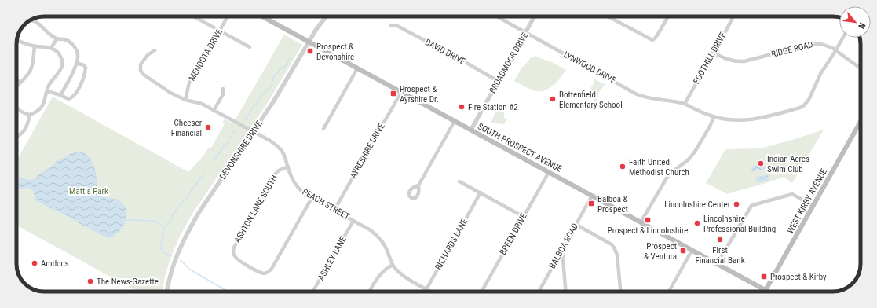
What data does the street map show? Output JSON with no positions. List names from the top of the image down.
{
  "streets": {
    "main road": ["SOUTH PROSPECT AVENUE", "WEST KIRBY AVENUE"],
    "street": [
      "RIDGE ROAD",
      "DAVID DRIVE",
      "MENDOTA DRIVE",
      "FOOTHILL DRIVE",
      "BROADMOOR DRIVE",
      "LYNWOOD DRIVE",
      "DEVONSHIRE DRIVE",
      "AYRESHIRE DRIVE",
      "PEACH STREET",
      "ASHTON LANE SOUTH",
      "BREEN DRIVE",
      "RICHARDS LANE",
      "BALBOA ROAD",
      "ASHLEY LANE"
    ]
  },
  "crossings": [
    ["RIDGE ROAD", "FOOTHILL DRIVE"],
    ["RIDGE ROAD", "LYNWOOD DRIVE"],
    ["DAVID DRIVE", "BROADMOOR DRIVE"],
    ["MENDOTA DRIVE", "PEACH STREET"],
    ["FOOTHILL DRIVE", "LYNWOOD DRIVE"],
    ["BROADMOOR DRIVE", "LYNWOOD DRIVE"],
    ["BROADMOOR DRIVE", "SOUTH PROSPECT AVENUE"],
    ["SOUTH PROSPECT AVENUE", "DEVONSHIRE DRIVE"],
    ["SOUTH PROSPECT AVENUE", "AYRESHIRE DRIVE"],
    ["SOUTH PROSPECT AVENUE", "WEST KIRBY AVENUE"],
    ["SOUTH PROSPECT AVENUE", "BREEN DRIVE"],
    ["SOUTH PROSPECT AVENUE", "BALBOA ROAD"],
    ["DEVONSHIRE DRIVE", "PEACH STREET"],
    ["AYRESHIRE DRIVE", "PEACH STREET"],
    ["PEACH STREET", "ASHTON LANE SOUTH"],
    ["PEACH STREET", "RICHARDS LANE"],
    ["PEACH STREET", "ASHLEY LANE"]
  ],
  "parks": ["Mattis Park"],
  "places": {
    "transit": [
      "Prospect & Devonshire",
      "Prospect & Ayrshire Dr.",
      "Balboa & Prospect",
      "Prospect & Lincolnshire",
      "Prospect & Ventura",
      "Prospect & Kirby"
    ],
    "other": [
      "Bottenfield Elementary School",
      "Fire Station #2",
      "Cheeser Financial",
      "Indian Acres Swim Club",
      "Faith United Methodist Church",
      "Lincolnshire Center",
      "Lincolnshire Professional Building",
      "First Financial Bank",
      "Amdocs",
      "The News-Gazette"
    ]
  },
  "north": "bottom right"
}
